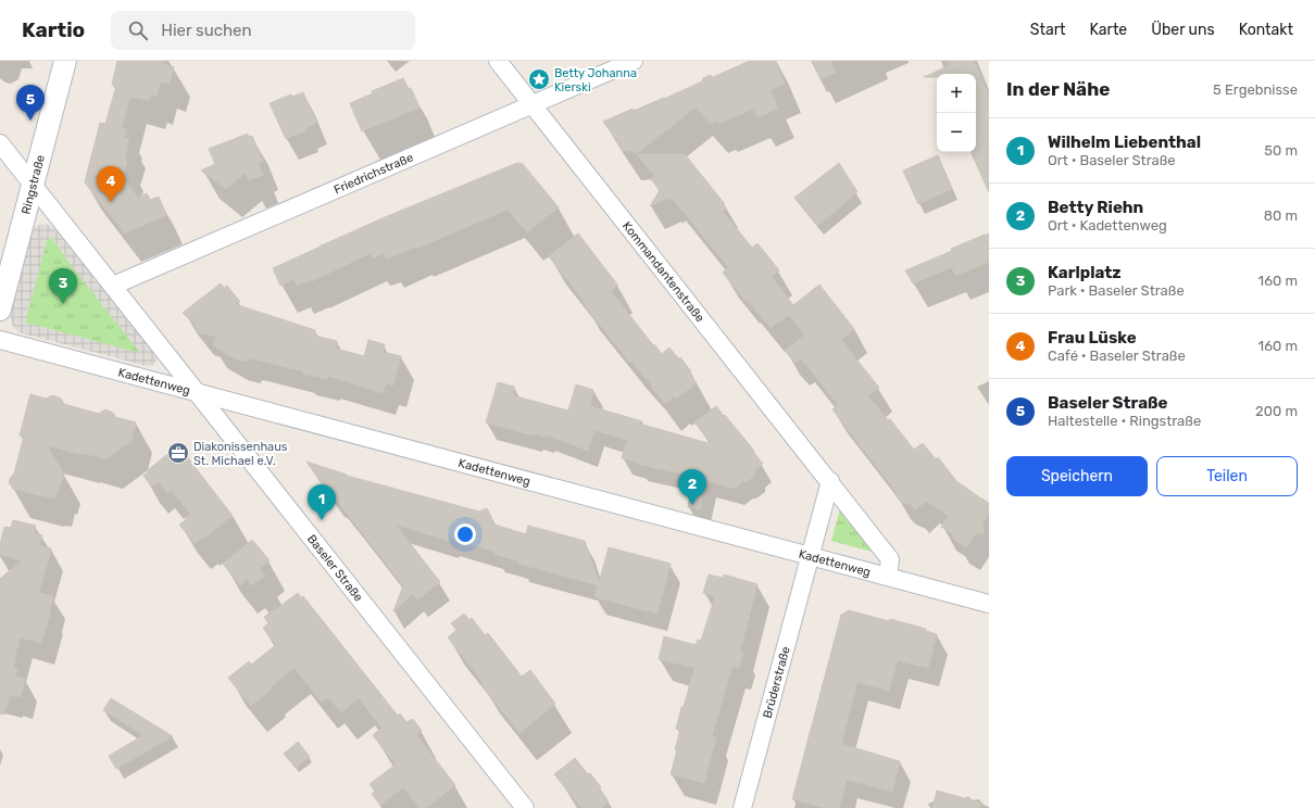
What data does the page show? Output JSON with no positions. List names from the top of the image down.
{
  "streets": {
    "street": [
      "Friedrichstraße",
      "Ringstraße",
      "Kommandantenstraße",
      "Kadettenweg",
      "Baseler Straße",
      "Brüderstraße"
    ]
  },
  "crossings": [
    ["Friedrichstraße", "Kommandantenstraße"],
    ["Friedrichstraße", "Baseler Straße"],
    ["Ringstraße", "Baseler Straße"],
    ["Kommandantenstraße", "Kadettenweg"],
    ["Kadettenweg", "Baseler Straße"],
    ["Kadettenweg", "Brüderstraße"]
  ],
  "places": {
    "place": ["Betty Johanna Kierski"],
    "office": ["Diakonissenhaus St. Michael e.V."]
  },
  "page": {
    "header": "Kartio",
    "search": "Hier suchen",
    "nav": [
      "Start",
      "Karte",
      "Über uns",
      "Kontakt"
    ],
    "heading": ["In der Nähe", "5 Ergebnisse"],
    "map_buttons": ["+", "−"],
    "pins": [
      "5",
      "4",
      "3",
      "2",
      "1"
    ],
    "list": [
      {
        "mark": "1",
        "name": "Wilhelm Liebenthal",
        "note": "Ort · Baseler Straße",
        "value": "50 m"
      },
      {
        "mark": "2",
        "name": "Betty Riehn",
        "note": "Ort · Kadettenweg",
        "value": "80 m"
      },
      {
        "mark": "3",
        "name": "Karlplatz",
        "note": "Park · Baseler Straße",
        "value": "160 m"
      },
      {
        "mark": "4",
        "name": "Frau Lüske",
        "note": "Café · Baseler Straße",
        "value": "160 m"
      },
      {
        "mark": "5",
        "name": "Baseler Straße",
        "note": "Haltestelle · Ringstraße",
        "value": "200 m"
      }
    ],
    "buttons": ["Speichern", "Teilen"]
  }
}
